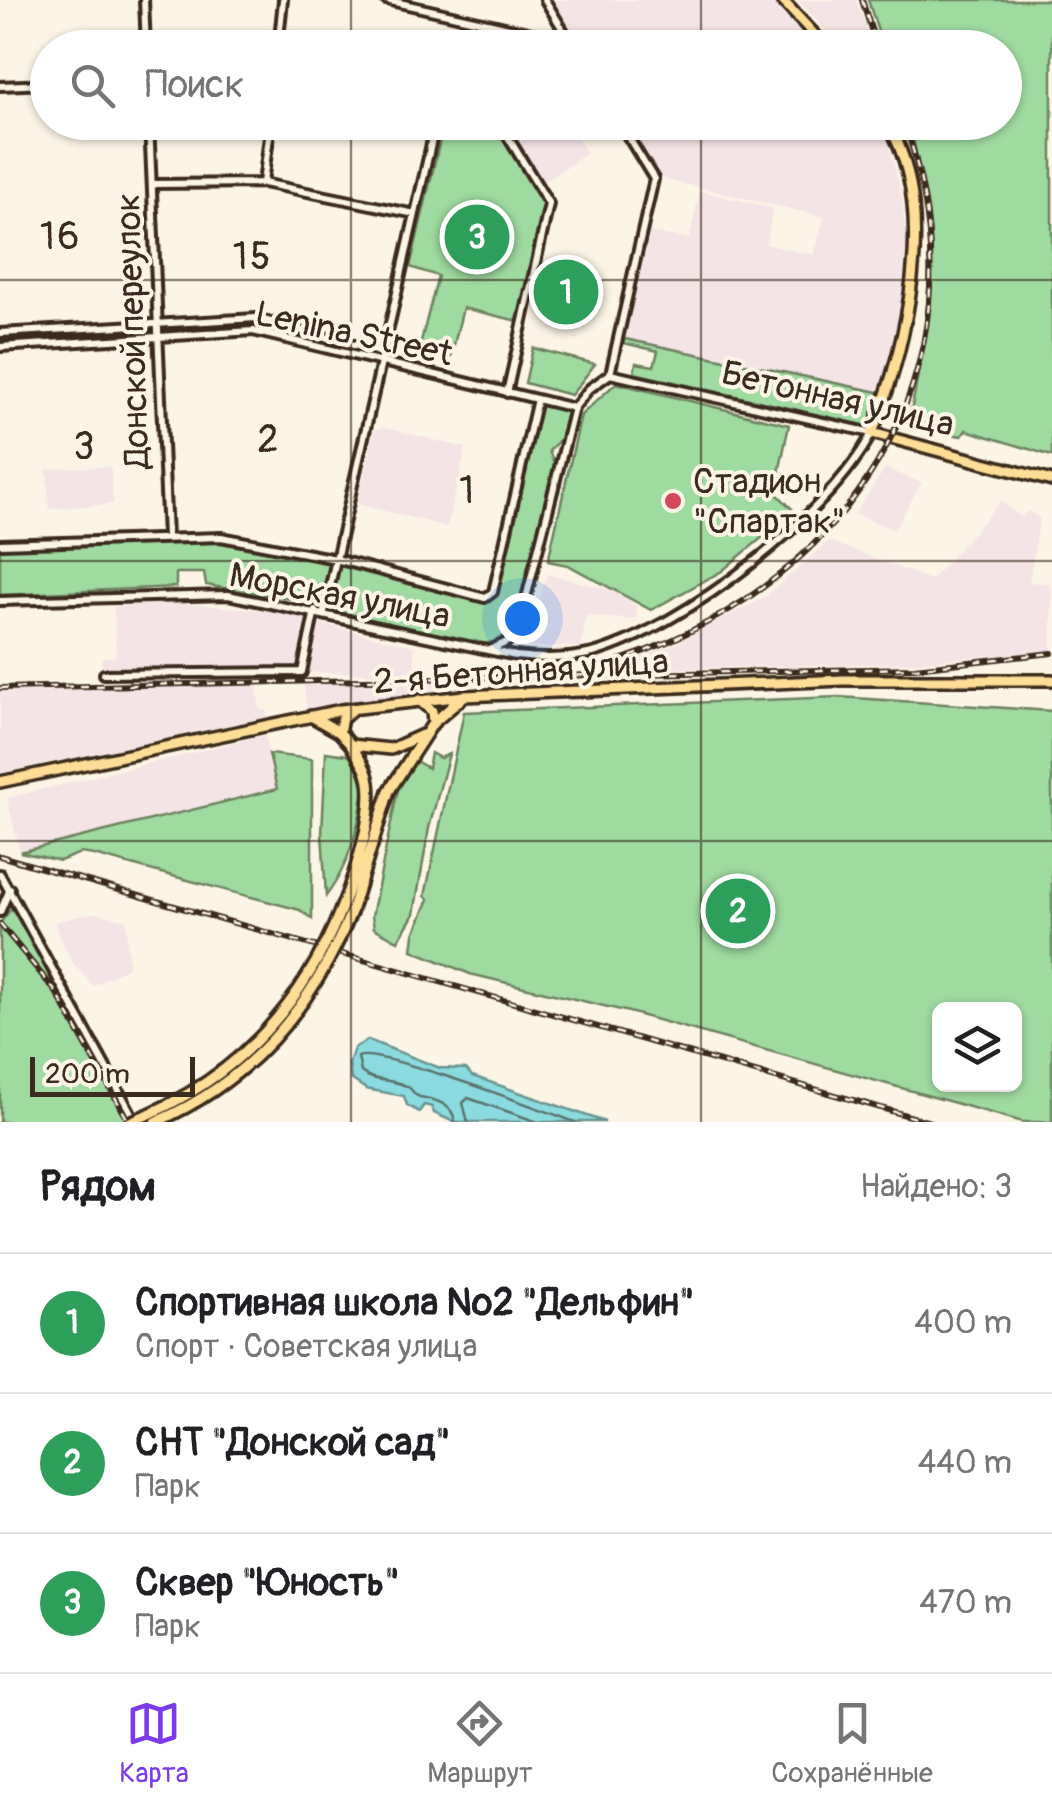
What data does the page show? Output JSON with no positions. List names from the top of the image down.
{
  "streets": {
    "main road": ["Бетонная улица", "2-я Бетонная улица"],
    "street": ["Донской переулок", "Lenina Street", "Морская улица"]
  },
  "crossings": [
    ["Донской переулок", "Lenina Street"],
    ["Бетонная улица", "Морская улица"]
  ],
  "districts": [
    "16",
    "15",
    "2",
    "3",
    "1"
  ],
  "places": ["Стадион \"Спартак\""],
  "scale_bar": "200 m",
  "page": {
    "search": "Поиск",
    "pins": ["3", "1", "2"],
    "scale": "200 m",
    "heading": ["Рядом", "Найдено: 3"],
    "list": [
      {
        "mark": "1",
        "name": "Спортивная школа №2 \"Дельфин\"",
        "note": "Спорт · Советская улица",
        "value": "400 m"
      },
      {
        "mark": "2",
        "name": "СНТ \"Донской сад\"",
        "note": "Парк",
        "value": "440 m"
      },
      {
        "mark": "3",
        "name": "Сквер \"Юность\"",
        "note": "Парк",
        "value": "470 m"
      }
    ],
    "nav": ["Карта", "Маршрут", "Сохранённые"]
  }
}
